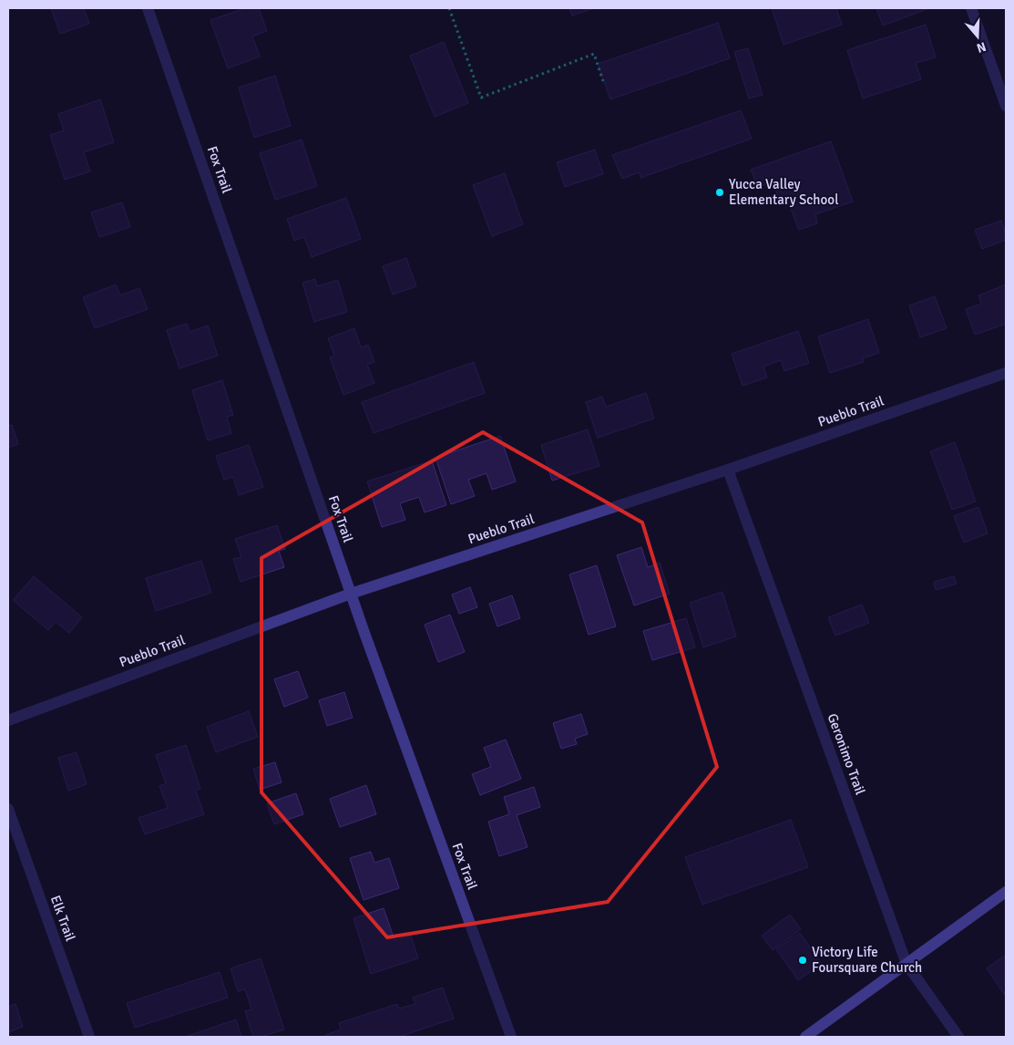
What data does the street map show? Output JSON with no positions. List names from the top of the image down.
{
  "streets": {
    "street": [
      "Fox Trail",
      "Pueblo Trail",
      "Geronimo Trail",
      "Elk Trail"
    ]
  },
  "crossings": [
    ["Fox Trail", "Pueblo Trail"],
    ["Pueblo Trail", "Geronimo Trail"]
  ],
  "places": ["Yucca Valley Elementary School", "Victory Life Foursquare Church"],
  "north": "bottom"
}
